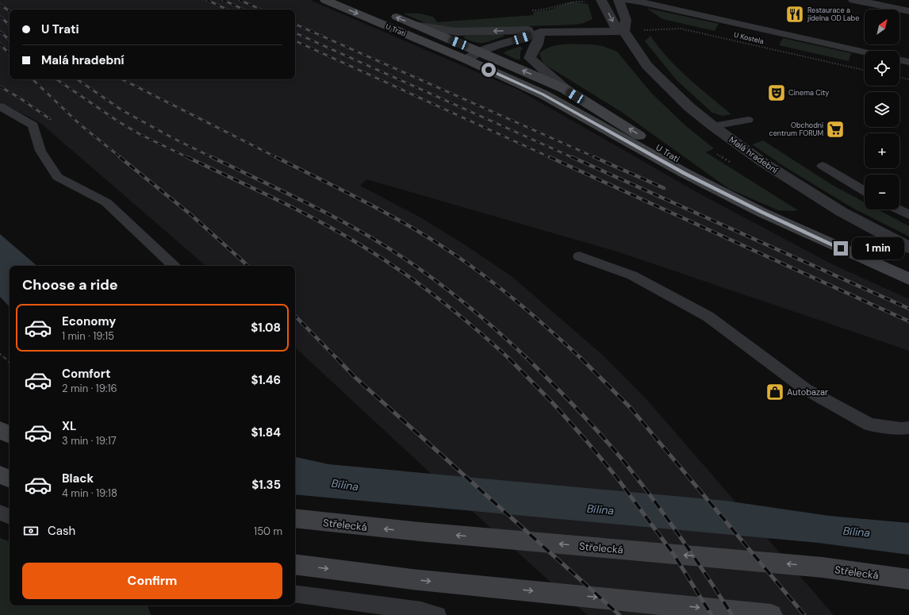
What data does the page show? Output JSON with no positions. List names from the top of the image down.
{
  "streets": {
    "street": ["U Trati", "Malá hradební", "Střelecká"],
    "path": ["U Kostela"]
  },
  "crossings": [
    ["U Trati", "U Kostela"],
    ["U Trati", "Malá hradební"],
    ["U Kostela", "Malá hradební"]
  ],
  "water": ["Bílina"],
  "places": {
    "restaurant": ["Restaurace a jídelna OD Labe"],
    "theatre": ["Cinema City"],
    "supermarket": ["Obchodní centrum FORUM"],
    "shop": ["Autobazar"]
  },
  "north": "top right",
  "page": {
    "map_buttons": ["+", "−"],
    "banner": ["U Trati", "Malá hradební"],
    "bubble": "1 min",
    "heading": "Choose a ride",
    "list": [
      {
        "name": "Economy",
        "note": "1 min · 19:15",
        "value": "$1.08"
      },
      {
        "name": "Comfort",
        "note": "2 min · 19:16",
        "value": "$1.46"
      },
      {
        "name": "XL",
        "note": "3 min · 19:17",
        "value": "$1.84"
      },
      {
        "name": "Black",
        "note": "4 min · 19:18",
        "value": "$1.35"
      }
    ],
    "pay": ["Cash", "150 m"],
    "buttons": "Confirm"
  }
}
